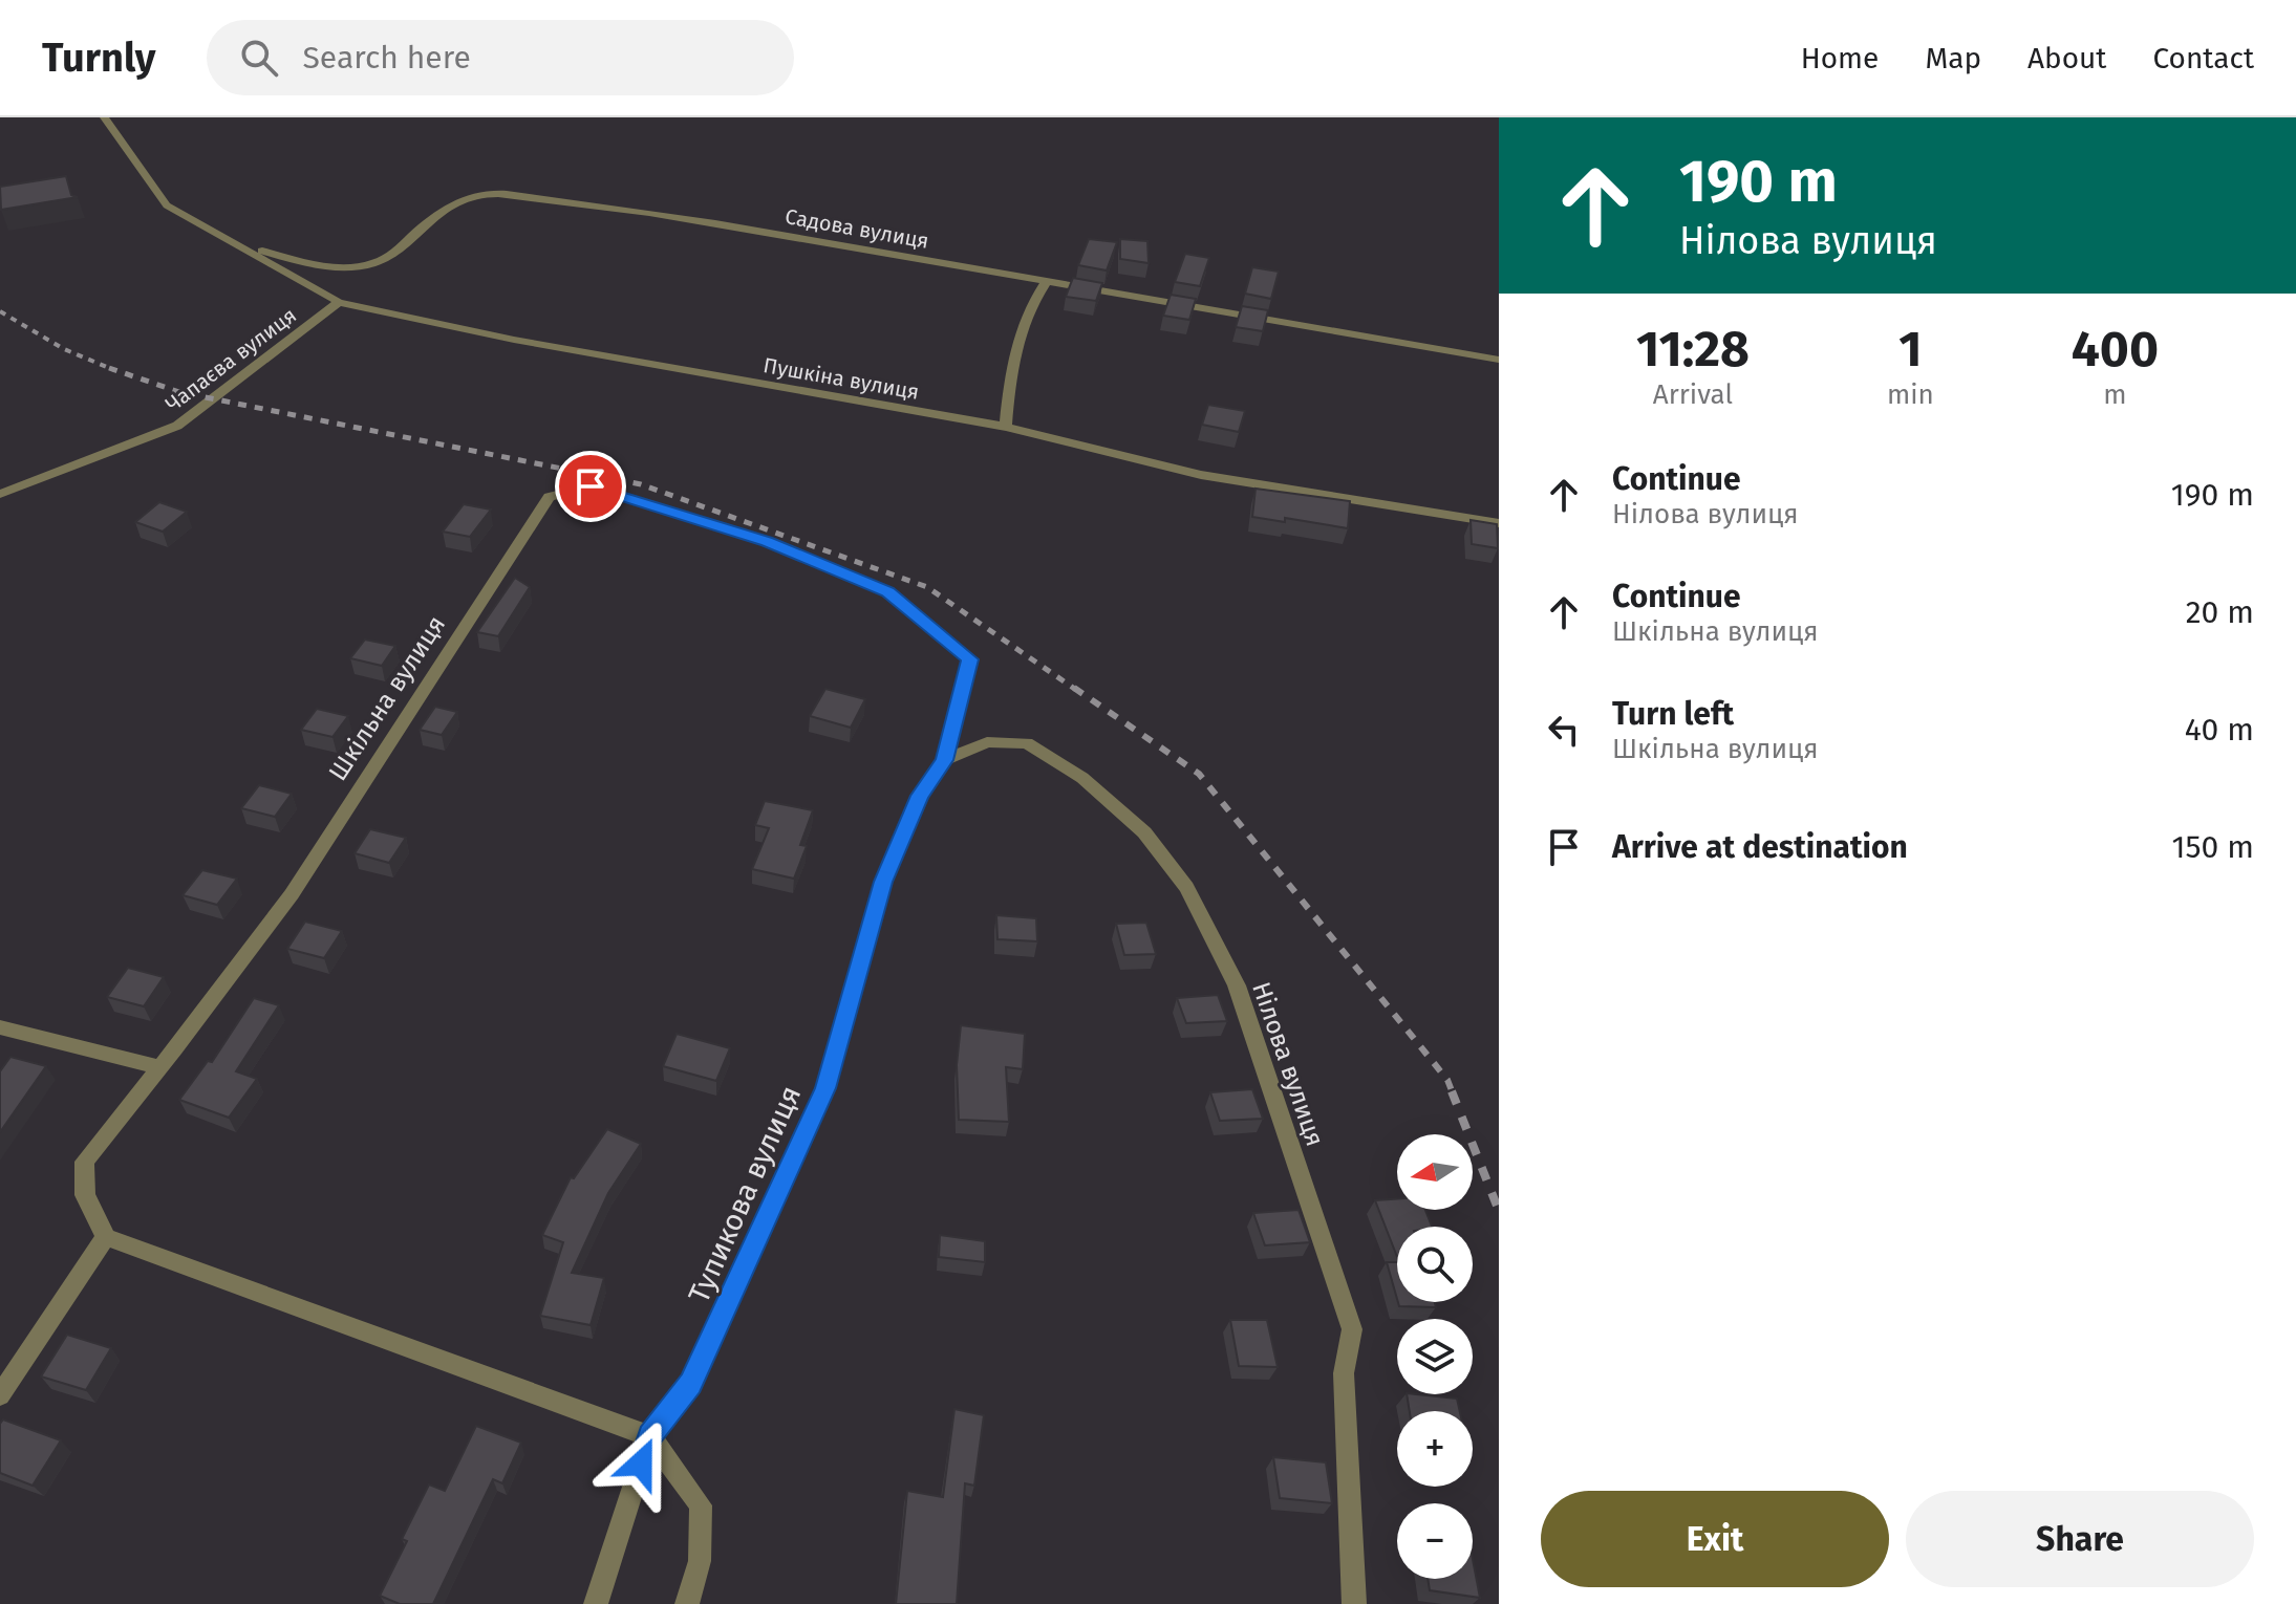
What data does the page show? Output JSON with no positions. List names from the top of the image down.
{
  "streets": {
    "street": [
      "Садова вулиця",
      "Чапаєва вулиця",
      "Пушкіна вулиця",
      "Шкільна вулиця",
      "Нілова вулиця",
      "Тупикова вулиця"
    ]
  },
  "crossings": [
    ["Садова вулиця", "Пушкіна вулиця"],
    ["Чапаєва вулиця", "Пушкіна вулиця"],
    ["Шкільна вулиця", "Нілова вулиця"],
    ["Шкільна вулиця", "Тупикова вулиця"],
    ["Нілова вулиця", "Тупикова вулиця"]
  ],
  "north": "left",
  "page": {
    "header": "Turnly",
    "search": "Search here",
    "nav": [
      "Home",
      "Map",
      "About",
      "Contact"
    ],
    "turn": ["190 m", "Нілова вулиця"],
    "eta": [
      "11:28",
      "Arrival",
      "1",
      "min",
      "400",
      "m"
    ],
    "list": [
      {
        "name": "Continue",
        "note": "Нілова вулиця",
        "value": "190 m"
      },
      {
        "name": "Continue",
        "note": "Шкільна вулиця",
        "value": "20 m"
      },
      {
        "name": "Turn left",
        "note": "Шкільна вулиця",
        "value": "40 m"
      },
      {
        "name": "Arrive at destination",
        "value": "150 m"
      }
    ],
    "map_buttons": ["+", "−"],
    "buttons": ["Exit", "Share"]
  }
}
